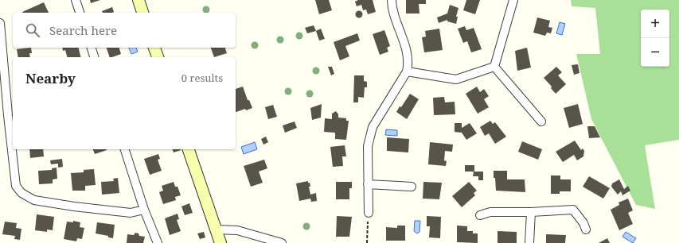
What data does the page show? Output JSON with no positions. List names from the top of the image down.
{
  "page": {
    "map_buttons": ["+", "−"],
    "search": "Search here",
    "heading": ["Nearby", "0 results"]
  }
}
